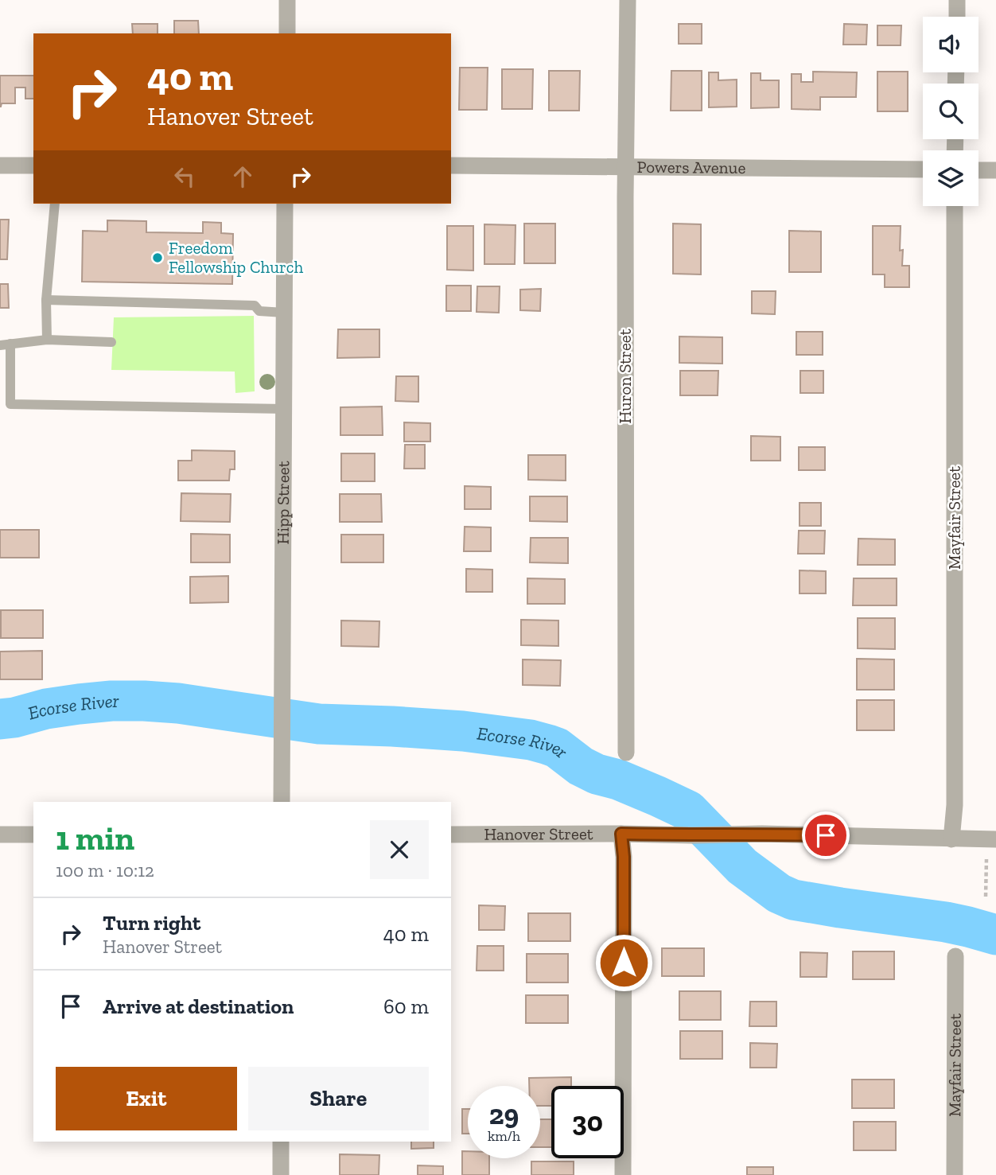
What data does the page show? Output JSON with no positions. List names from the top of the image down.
{
  "streets": {
    "street": [
      "Powers Avenue",
      "Huron Street",
      "Hipp Street",
      "Mayfair Street",
      "Hanover Street"
    ]
  },
  "crossings": [
    ["Powers Avenue", "Huron Street"],
    ["Mayfair Street", "Hanover Street"]
  ],
  "water": ["Ecorse River"],
  "places": ["Freedom Fellowship Church"],
  "page": {
    "turn": ["40 m", "Hanover Street"],
    "heading": ["1 min", "100 m · 10:12"],
    "list": [
      {
        "name": "Turn right",
        "note": "Hanover Street",
        "value": "40 m"
      },
      {
        "name": "Arrive at destination",
        "value": "60 m"
      }
    ],
    "buttons": ["Exit", "Share"],
    "speed": "29 km/h",
    "limit": "30"
  }
}
